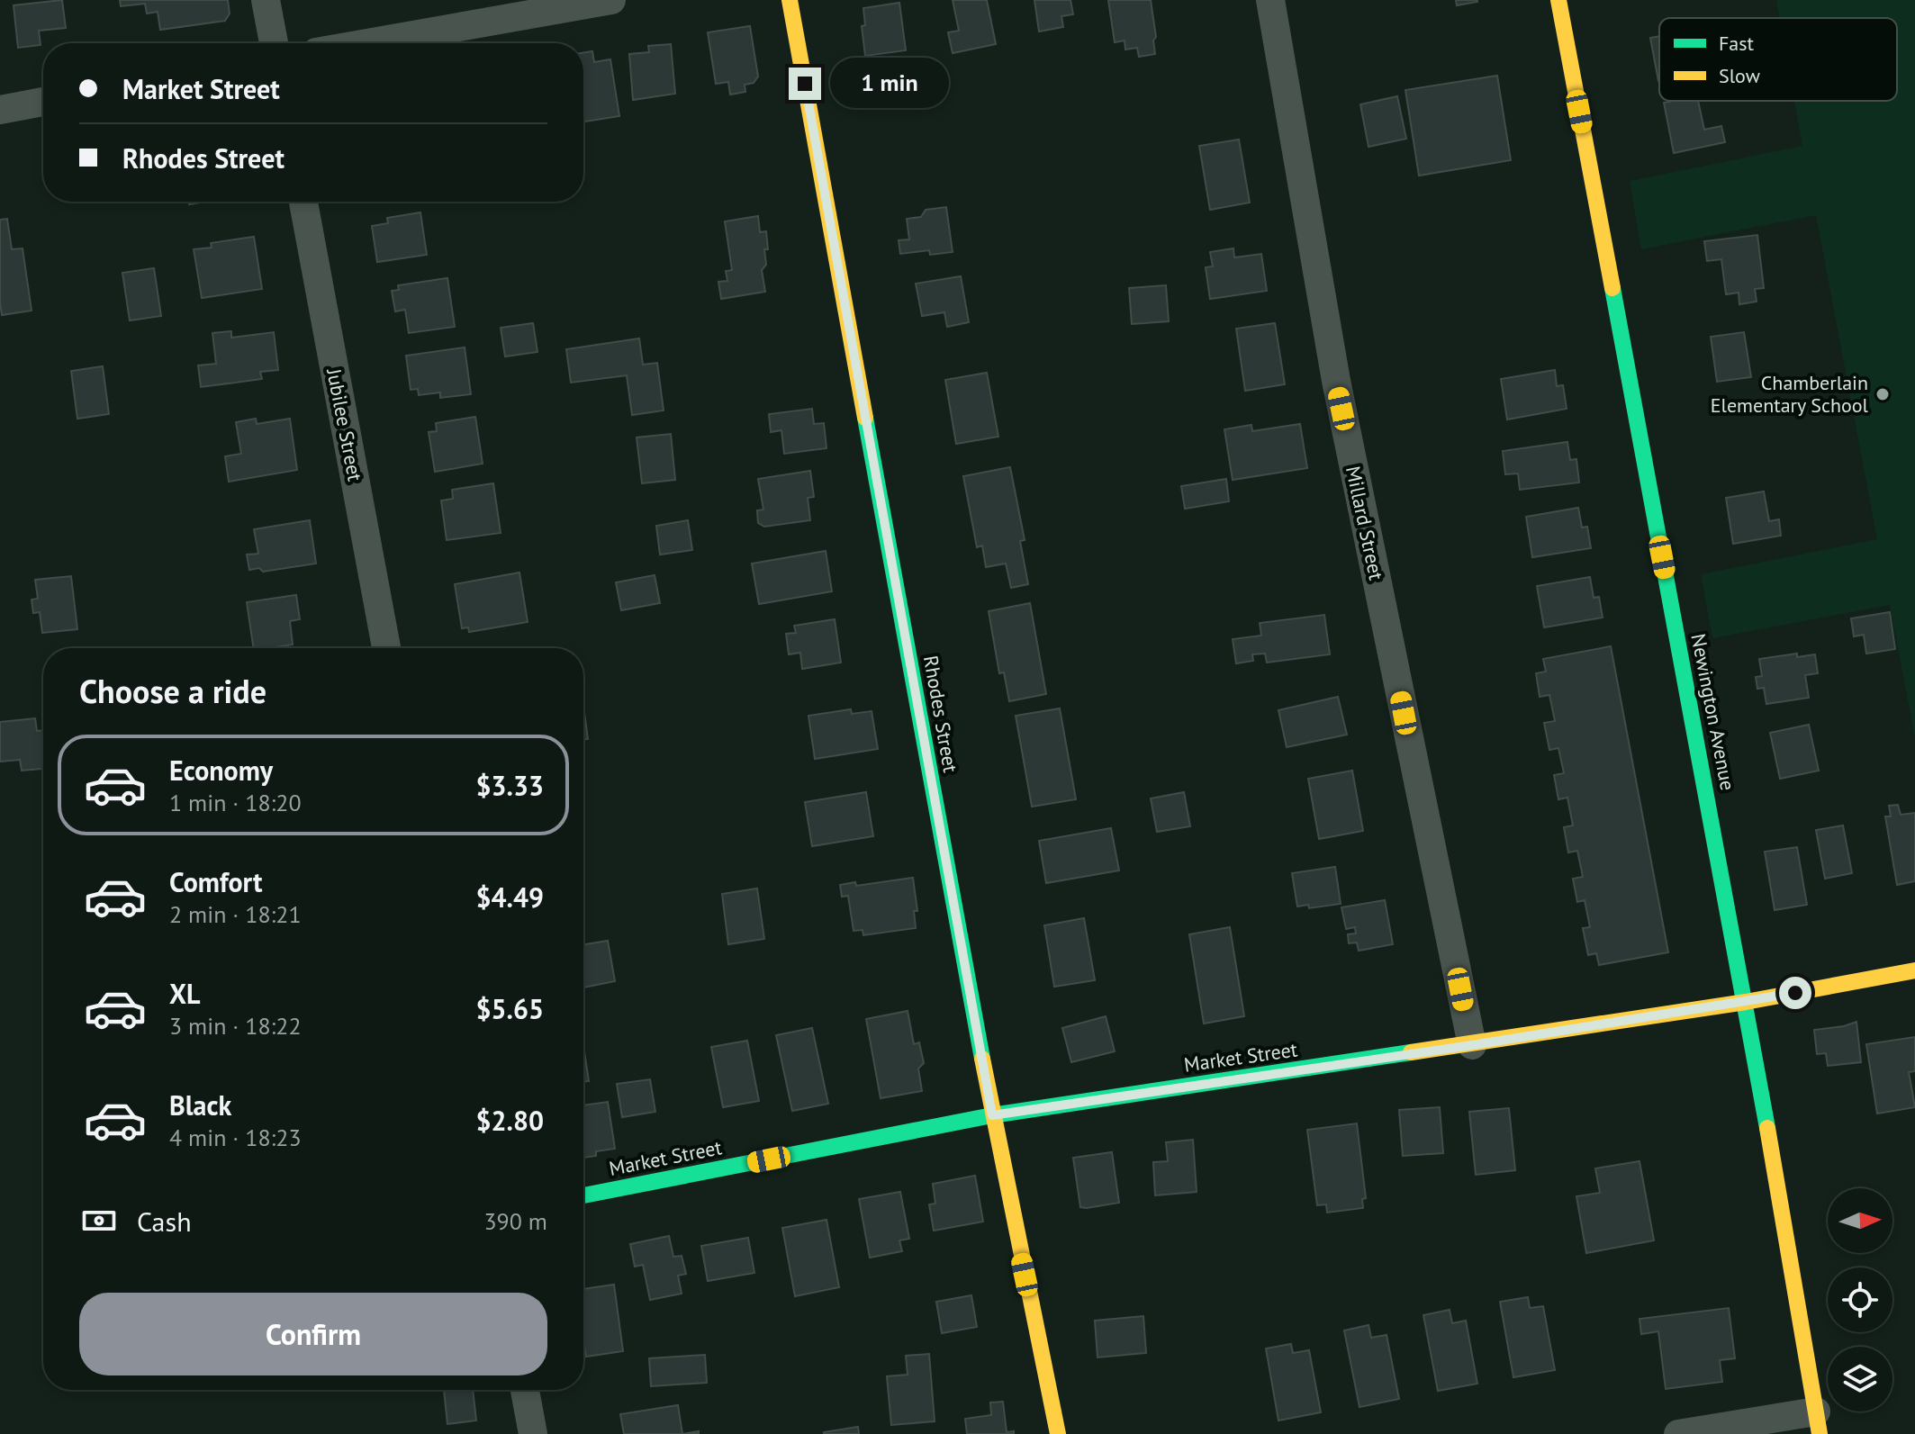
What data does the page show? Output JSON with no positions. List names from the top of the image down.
{
  "streets": {
    "street": [
      "Jubilee Street",
      "Millard Street",
      "Newington Avenue",
      "Rhodes Street",
      "Market Street"
    ]
  },
  "crossings": [
    ["Millard Street", "Market Street"],
    ["Newington Avenue", "Market Street"],
    ["Rhodes Street", "Market Street"]
  ],
  "places": ["Chamberlain Elementary School"],
  "legend": ["Fast", "Slow"],
  "north": "right",
  "page": {
    "banner": ["Market Street", "Rhodes Street"],
    "bubble": "1 min",
    "heading": "Choose a ride",
    "list": [
      {
        "name": "Economy",
        "note": "1 min · 18:20",
        "value": "$3.33"
      },
      {
        "name": "Comfort",
        "note": "2 min · 18:21",
        "value": "$4.49"
      },
      {
        "name": "XL",
        "note": "3 min · 18:22",
        "value": "$5.65"
      },
      {
        "name": "Black",
        "note": "4 min · 18:23",
        "value": "$2.80"
      }
    ],
    "pay": ["Cash", "390 m"],
    "buttons": "Confirm"
  }
}
